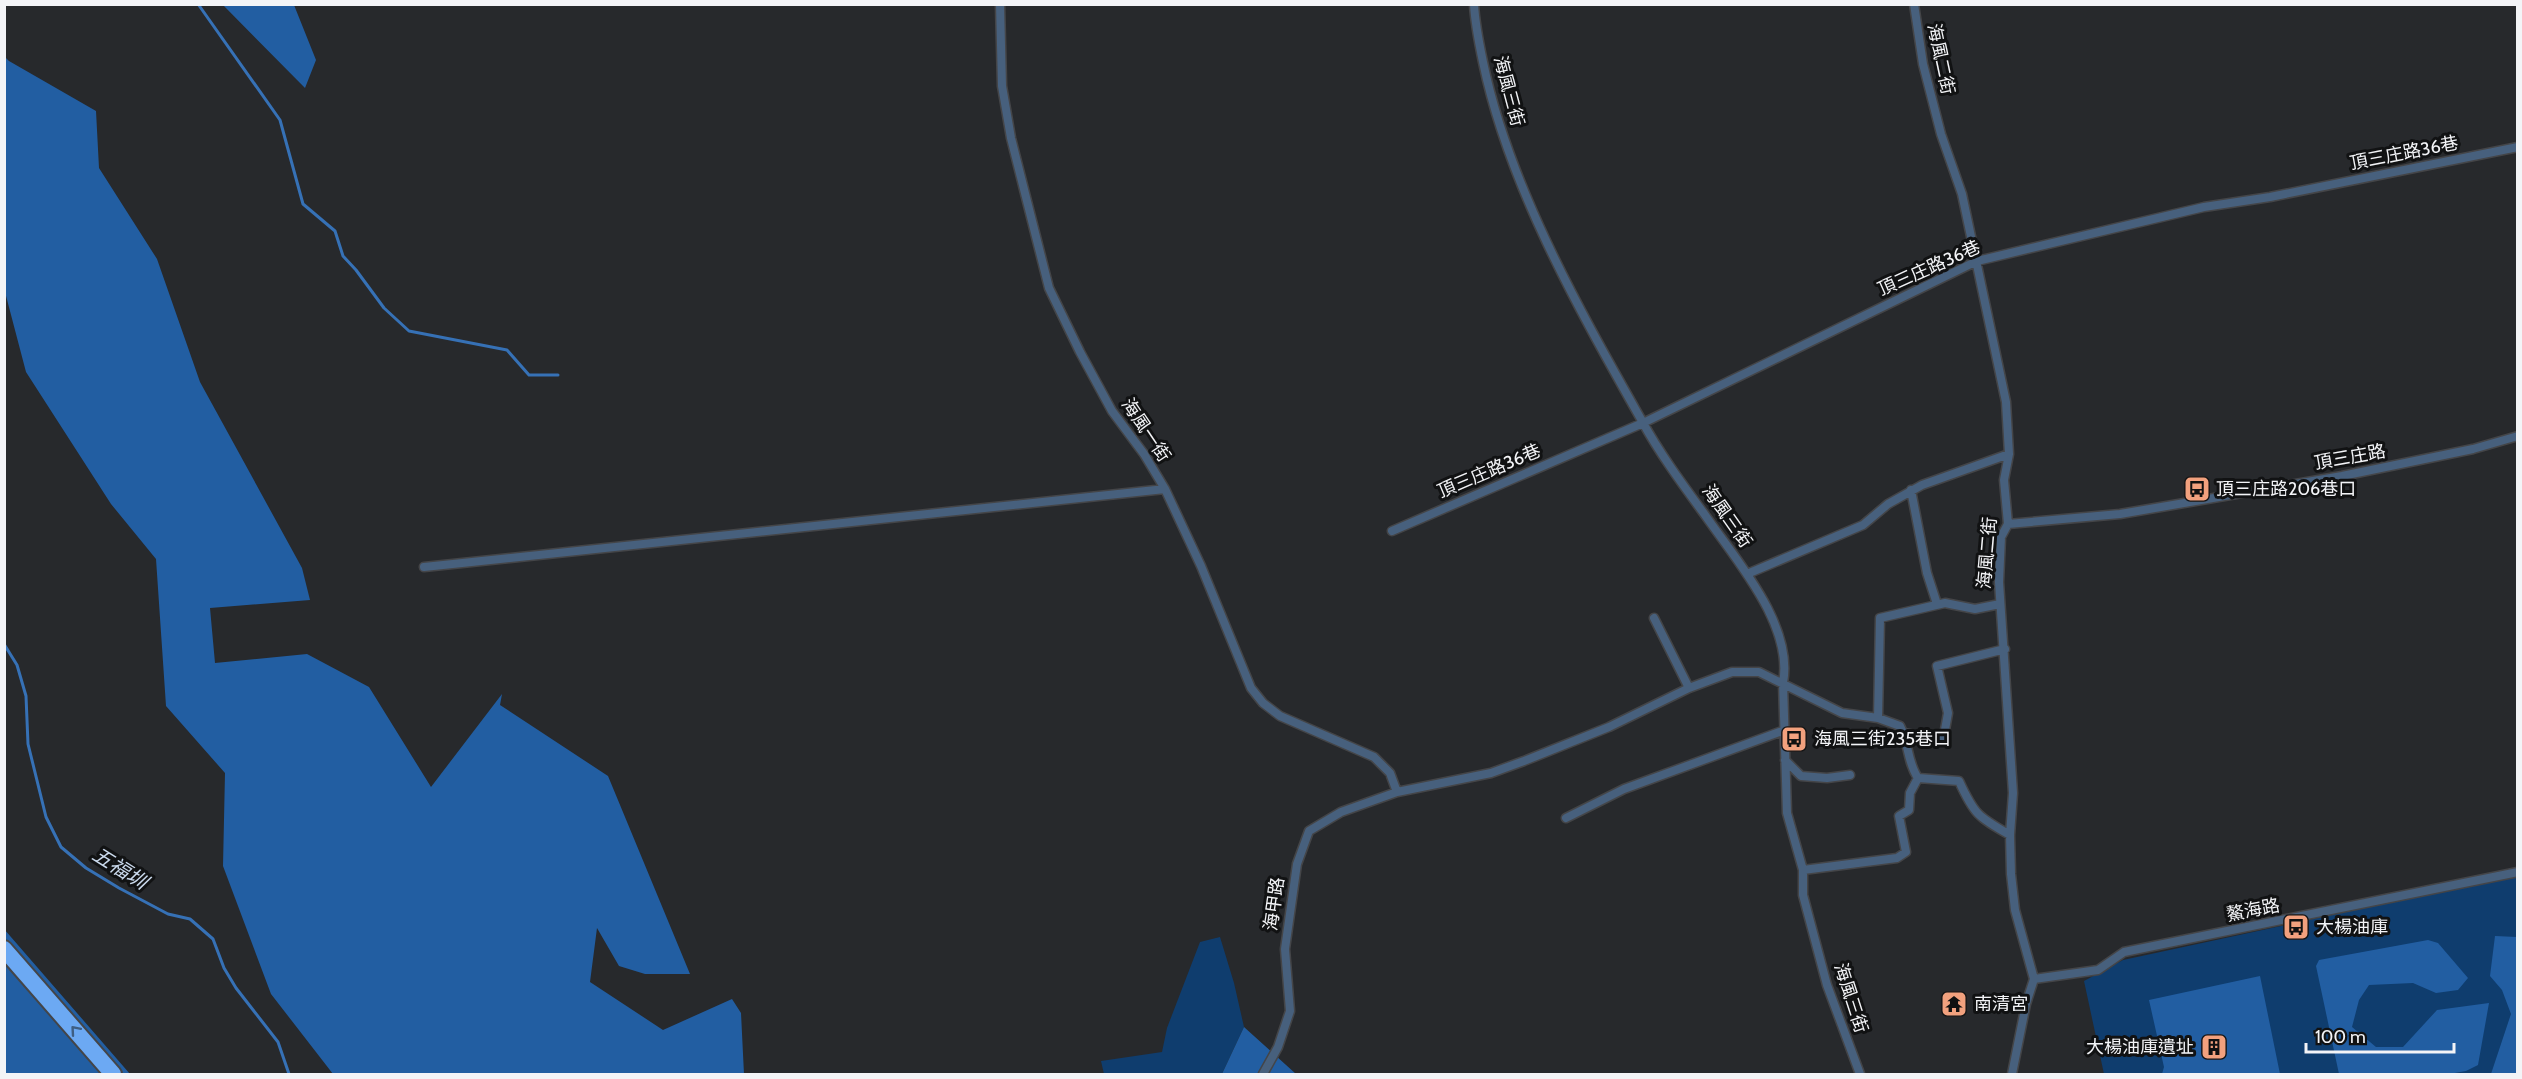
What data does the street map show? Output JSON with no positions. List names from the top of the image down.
{
  "streets": {
    "street": [
      "海風二街",
      "海風三街",
      "頂三庄路36巷",
      "海風一街",
      "頂三庄路",
      "海甲路",
      "鰲海路"
    ]
  },
  "crossings": [
    ["海風二街", "頂三庄路36巷"],
    ["海風二街", "頂三庄路"],
    ["海風二街", "鰲海路"],
    ["海風三街", "頂三庄路36巷"],
    ["海風三街", "海甲路"],
    ["海風一街", "海甲路"]
  ],
  "water": ["五福圳"],
  "places": {
    "bus stop": ["頂三庄路206巷口", "海風三街235巷口", "大楊油庫"],
    "temple": ["南清宮"],
    "building": ["大楊油庫遺址"]
  },
  "scale_bar": "100 m"
}
